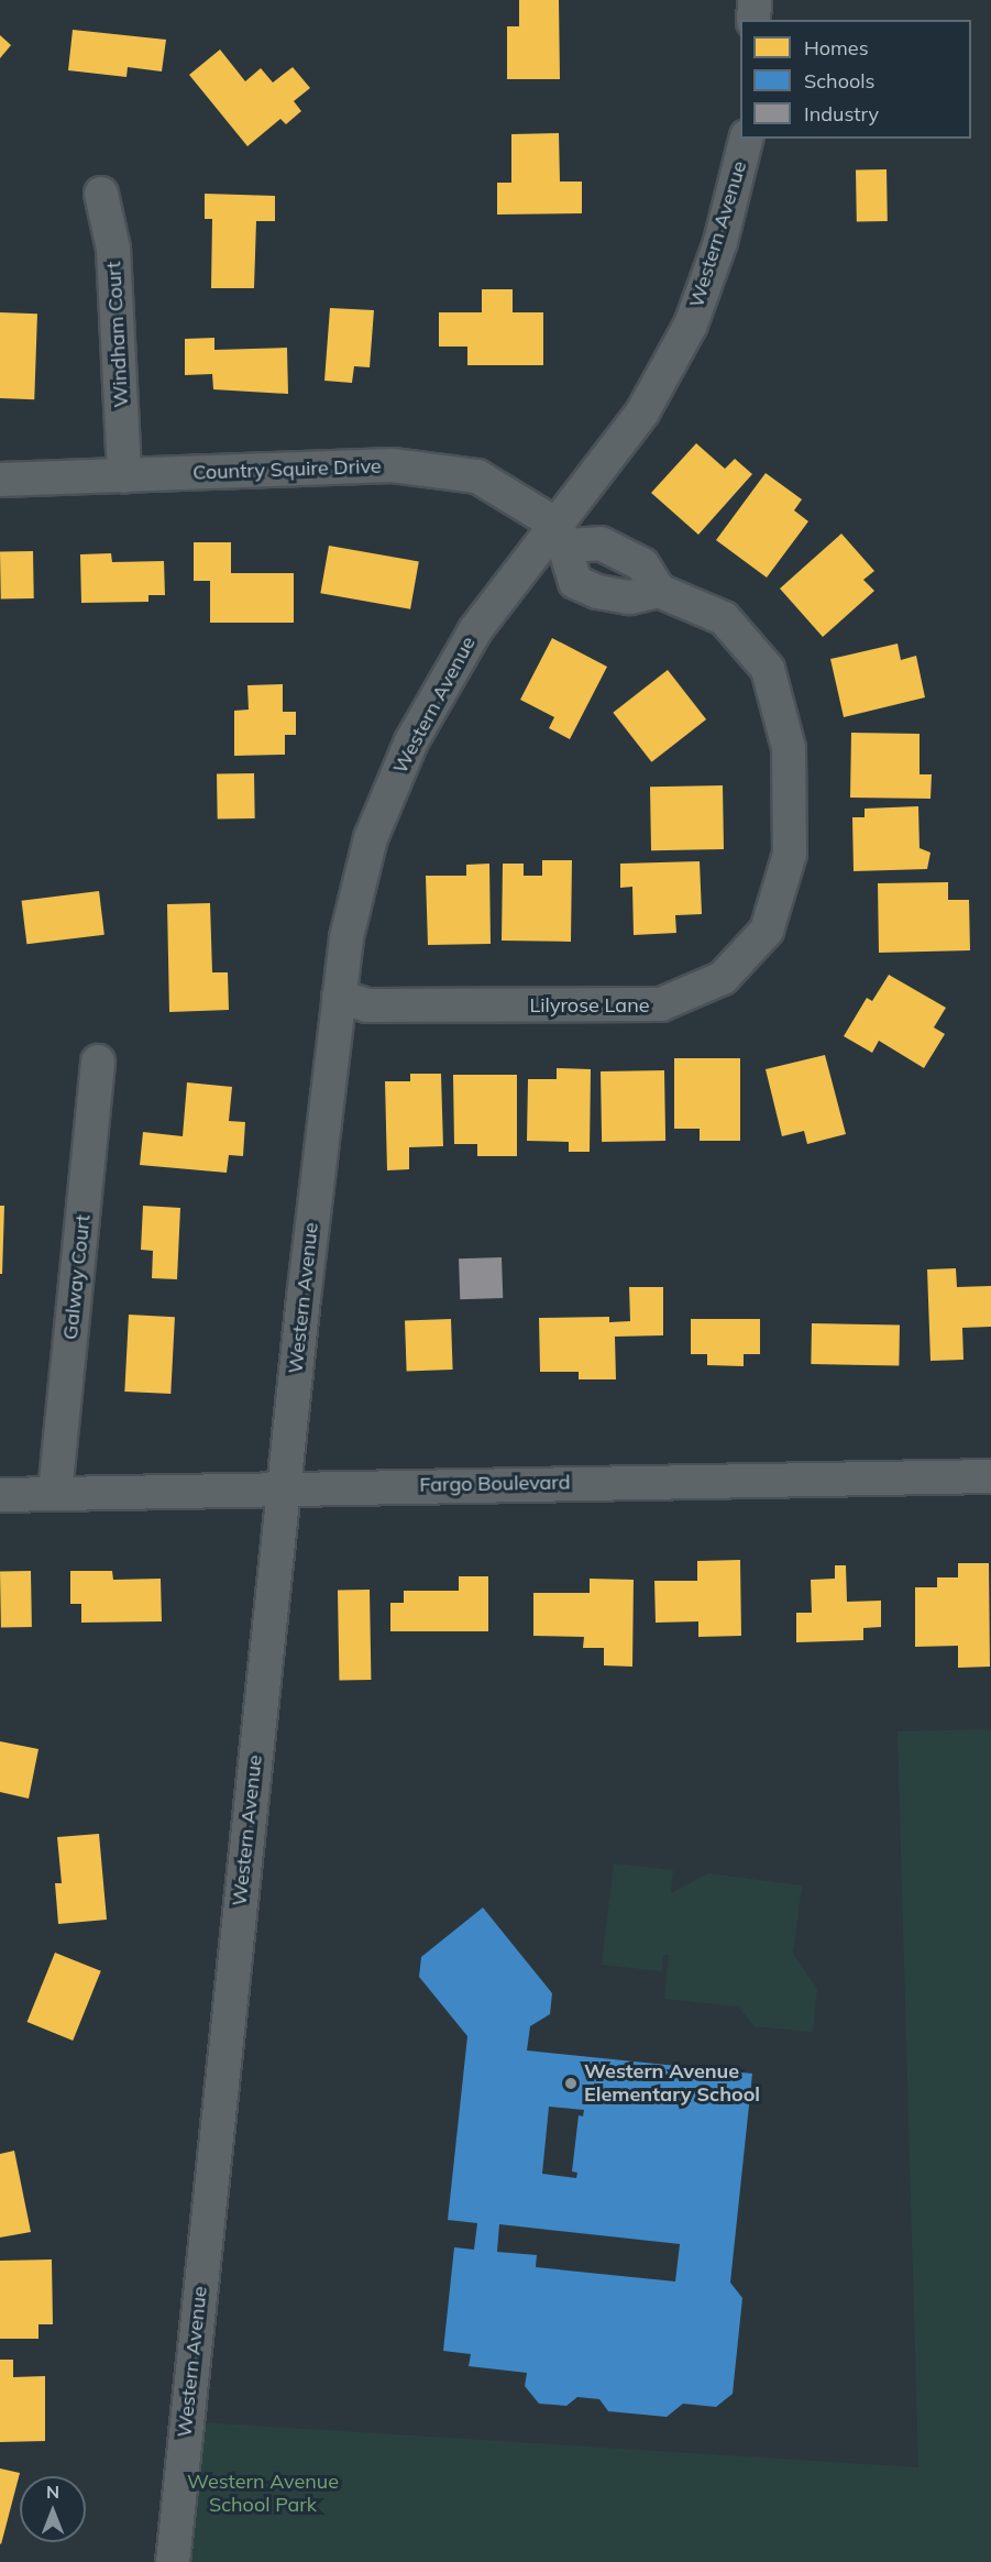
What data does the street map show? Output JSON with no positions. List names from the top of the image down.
{
  "streets": {
    "street": [
      "Western Avenue",
      "Windham Court",
      "Country Squire Drive",
      "Lilyrose Lane",
      "Galway Court",
      "Fargo Boulevard"
    ]
  },
  "crossings": [
    ["Western Avenue", "Country Squire Drive"],
    ["Western Avenue", "Lilyrose Lane"],
    ["Western Avenue", "Fargo Boulevard"],
    ["Windham Court", "Country Squire Drive"],
    ["Galway Court", "Fargo Boulevard"]
  ],
  "parks": ["Western Avenue School Park"],
  "places": ["Western Avenue Elementary School"],
  "legend": ["Homes", "Schools", "Industry"],
  "north": "top"
}
